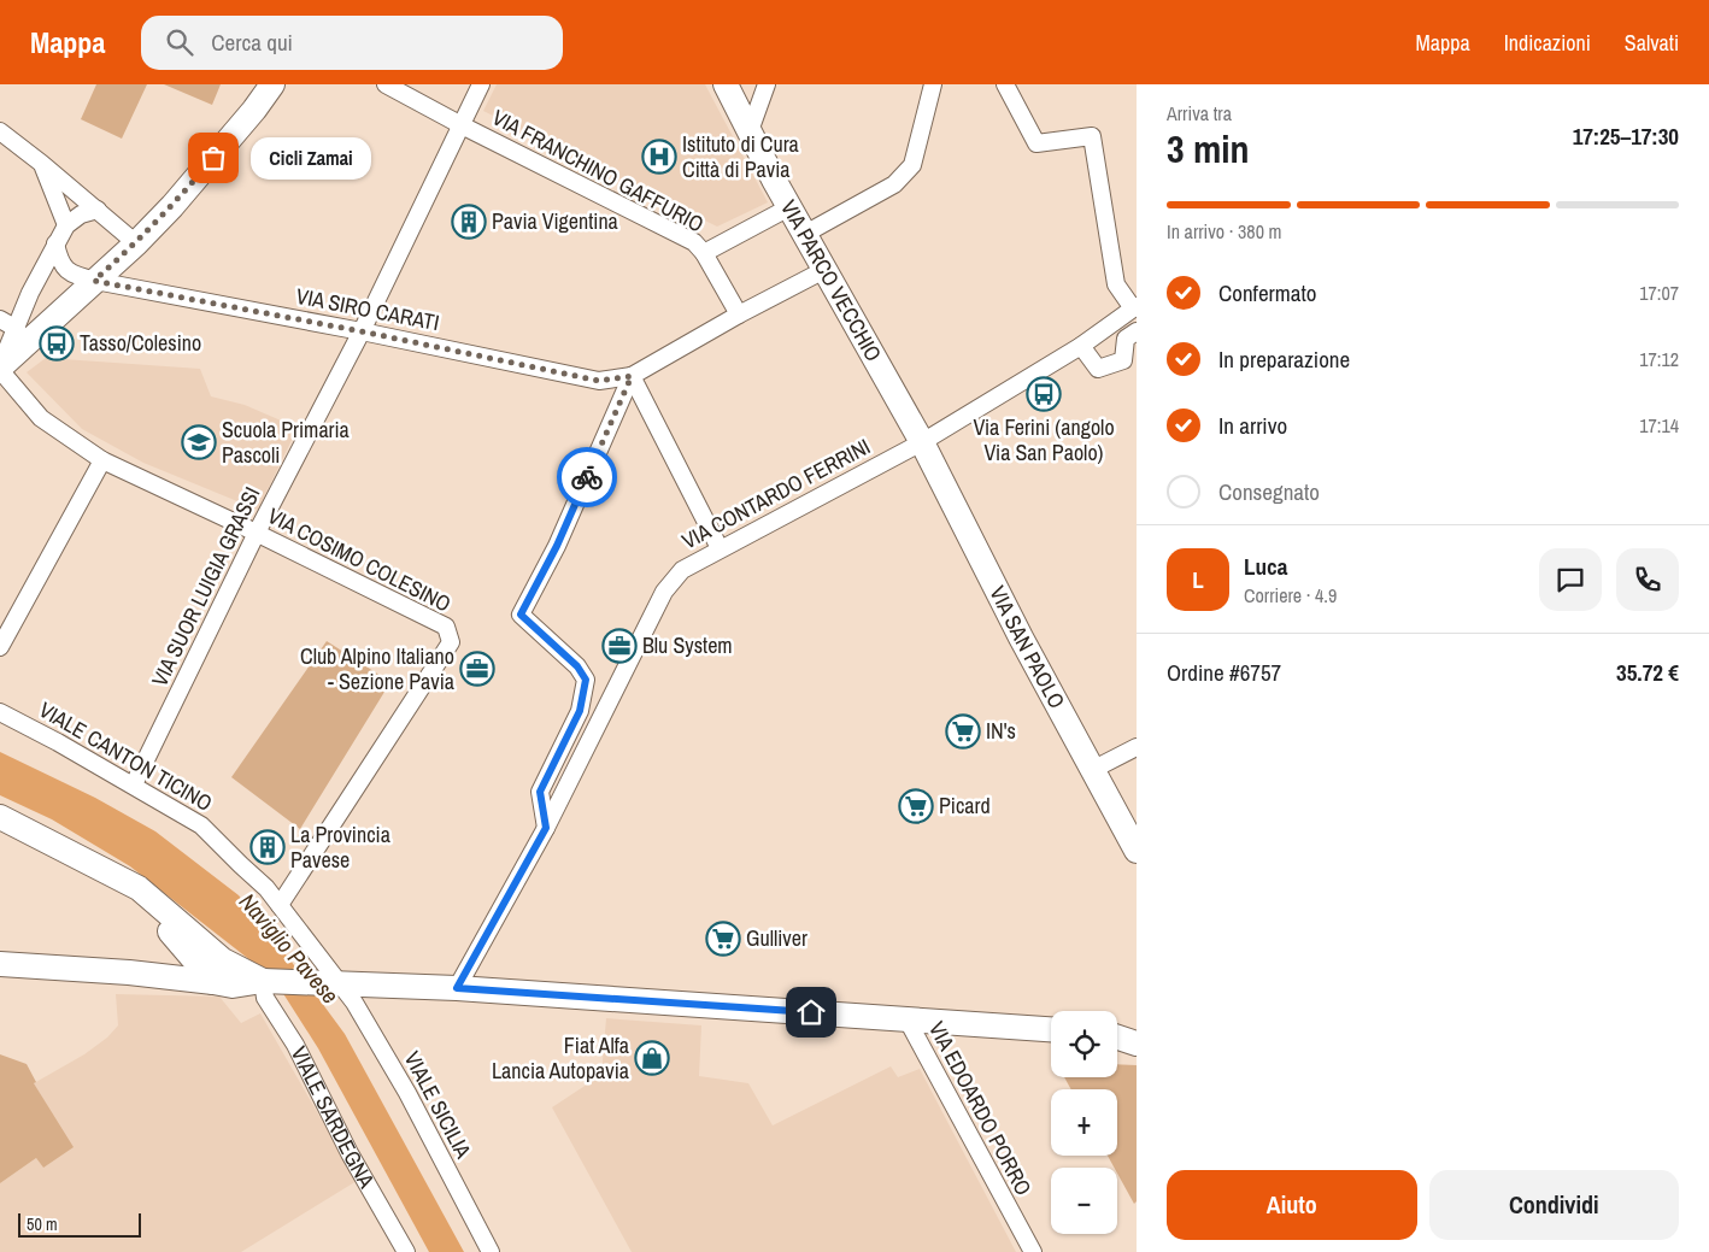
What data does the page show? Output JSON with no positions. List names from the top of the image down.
{
  "streets": {
    "street": [
      "VIA FRANCHINO GAFFURIO",
      "VIA PARCO VECCHIO",
      "VIA SIRO CARATI",
      "VIA CONTARDO FERRINI",
      "VIA COSIMO COLESINO",
      "VIA SUOR LUIGIA GRASSI",
      "VIA SAN PAOLO",
      "VIALE CANTON TICINO",
      "VIALE SICILIA",
      "VIA EDOARDO PORRO",
      "VIALE SARDEGNA"
    ]
  },
  "crossings": [
    ["VIA FRANCHINO GAFFURIO", "VIA PARCO VECCHIO"],
    ["VIA FRANCHINO GAFFURIO", "VIA SUOR LUIGIA GRASSI"],
    ["VIA PARCO VECCHIO", "VIA CONTARDO FERRINI"],
    ["VIA PARCO VECCHIO", "VIA SAN PAOLO"],
    ["VIA SIRO CARATI", "VIA SUOR LUIGIA GRASSI"],
    ["VIA CONTARDO FERRINI", "VIA SAN PAOLO"],
    ["VIA COSIMO COLESINO", "VIA SUOR LUIGIA GRASSI"],
    ["VIA COSIMO COLESINO", "VIALE CANTON TICINO"],
    ["VIA SUOR LUIGIA GRASSI", "VIALE CANTON TICINO"],
    ["VIALE CANTON TICINO", "VIALE SICILIA"]
  ],
  "water": ["Naviglio Pavese"],
  "places": {
    "hospital": ["Istituto di Cura Città di Pavia"],
    "other": ["Cicli Zamai"],
    "building": ["Pavia Vigentina", "La Provincia Pavese"],
    "bus stop": ["Tasso/Colesino", "Via Ferini (angolo Via San Paolo)"],
    "school or university": ["Scuola Primaria Pascoli"],
    "office": ["Blu System", "Club Alpino Italiano - Sezione Pavia"],
    "supermarket": ["IN's", "Picard", "Gulliver"],
    "shop": ["Fiat Alfa Lancia Autopavia"]
  },
  "scale_bar": "50 m",
  "page": {
    "header": "Mappa",
    "search": "Cerca qui",
    "nav": ["Mappa", "Indicazioni", "Salvati"],
    "heading": ["3 min", "Arriva tra", "17:25–17:30"],
    "panel": [
      "Luca",
      "Corriere · 4.9",
      "Ordine #6757",
      "35.72 €"
    ],
    "bubble": "Cicli Zamai",
    "bar": "In arrivo · 380 m",
    "list": [
      ["Confermato", "17:07"],
      ["In preparazione", "17:12"],
      ["In arrivo", "17:14"],
      "Consegnato"
    ],
    "round": "L",
    "map_buttons": ["+", "−"],
    "buttons": ["Aiuto", "Condividi"],
    "scale": "50 m"
  }
}
